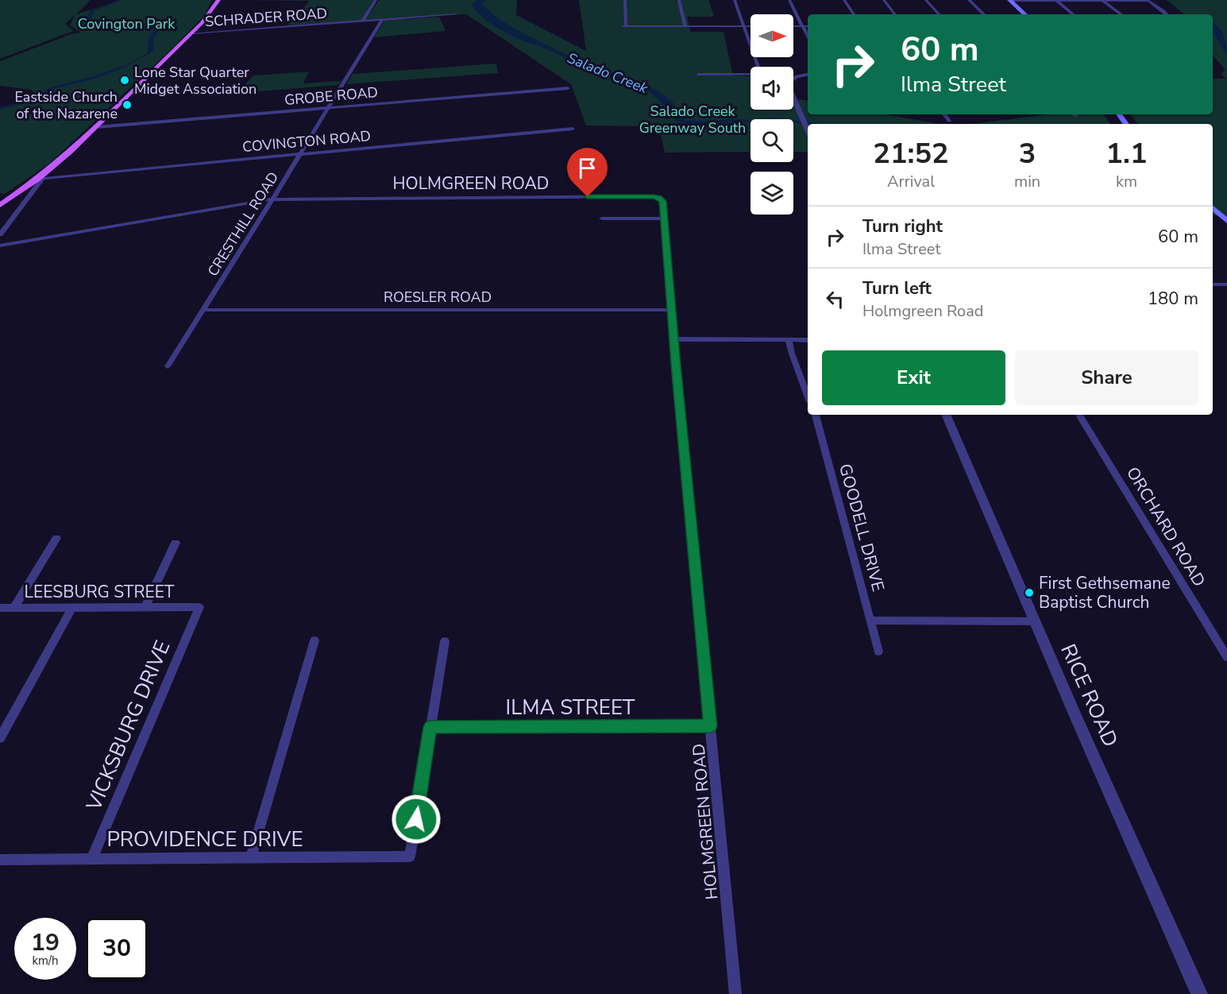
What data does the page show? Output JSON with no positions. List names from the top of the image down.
{
  "streets": {
    "street": [
      "SCHRADER ROAD",
      "GROBE ROAD",
      "COVINGTON ROAD",
      "HOLMGREEN ROAD",
      "CRESTHILL ROAD",
      "ROESLER ROAD",
      "ORCHARD ROAD",
      "GOODELL DRIVE",
      "LEESBURG STREET",
      "RICE ROAD",
      "ILMA STREET",
      "VICKSBURG DRIVE",
      "PROVIDENCE DRIVE"
    ]
  },
  "crossings": [
    ["SCHRADER ROAD", "CRESTHILL ROAD"],
    ["GROBE ROAD", "CRESTHILL ROAD"],
    ["COVINGTON ROAD", "CRESTHILL ROAD"],
    ["HOLMGREEN ROAD", "CRESTHILL ROAD"],
    ["HOLMGREEN ROAD", "ROESLER ROAD"],
    ["HOLMGREEN ROAD", "ILMA STREET"],
    ["CRESTHILL ROAD", "ROESLER ROAD"],
    ["LEESBURG STREET", "VICKSBURG DRIVE"],
    ["ILMA STREET", "PROVIDENCE DRIVE"],
    ["VICKSBURG DRIVE", "PROVIDENCE DRIVE"]
  ],
  "water": ["Salado Creek"],
  "parks": ["Covington Park", "Salado Creek Greenway South"],
  "places": ["Lone Star Quarter Midget Association", "Eastside Church of the Nazarene", "First Gethsemane Baptist Church"],
  "north": "right",
  "page": {
    "turn": ["60 m", "Ilma Street"],
    "eta": [
      "21:52",
      "Arrival",
      "3",
      "min",
      "1.1",
      "km"
    ],
    "list": [
      {
        "name": "Turn right",
        "note": "Ilma Street",
        "value": "60 m"
      },
      {
        "name": "Turn left",
        "note": "Holmgreen Road",
        "value": "180 m"
      }
    ],
    "buttons": ["Exit", "Share"],
    "speed": "19 km/h",
    "limit": "30"
  }
}
